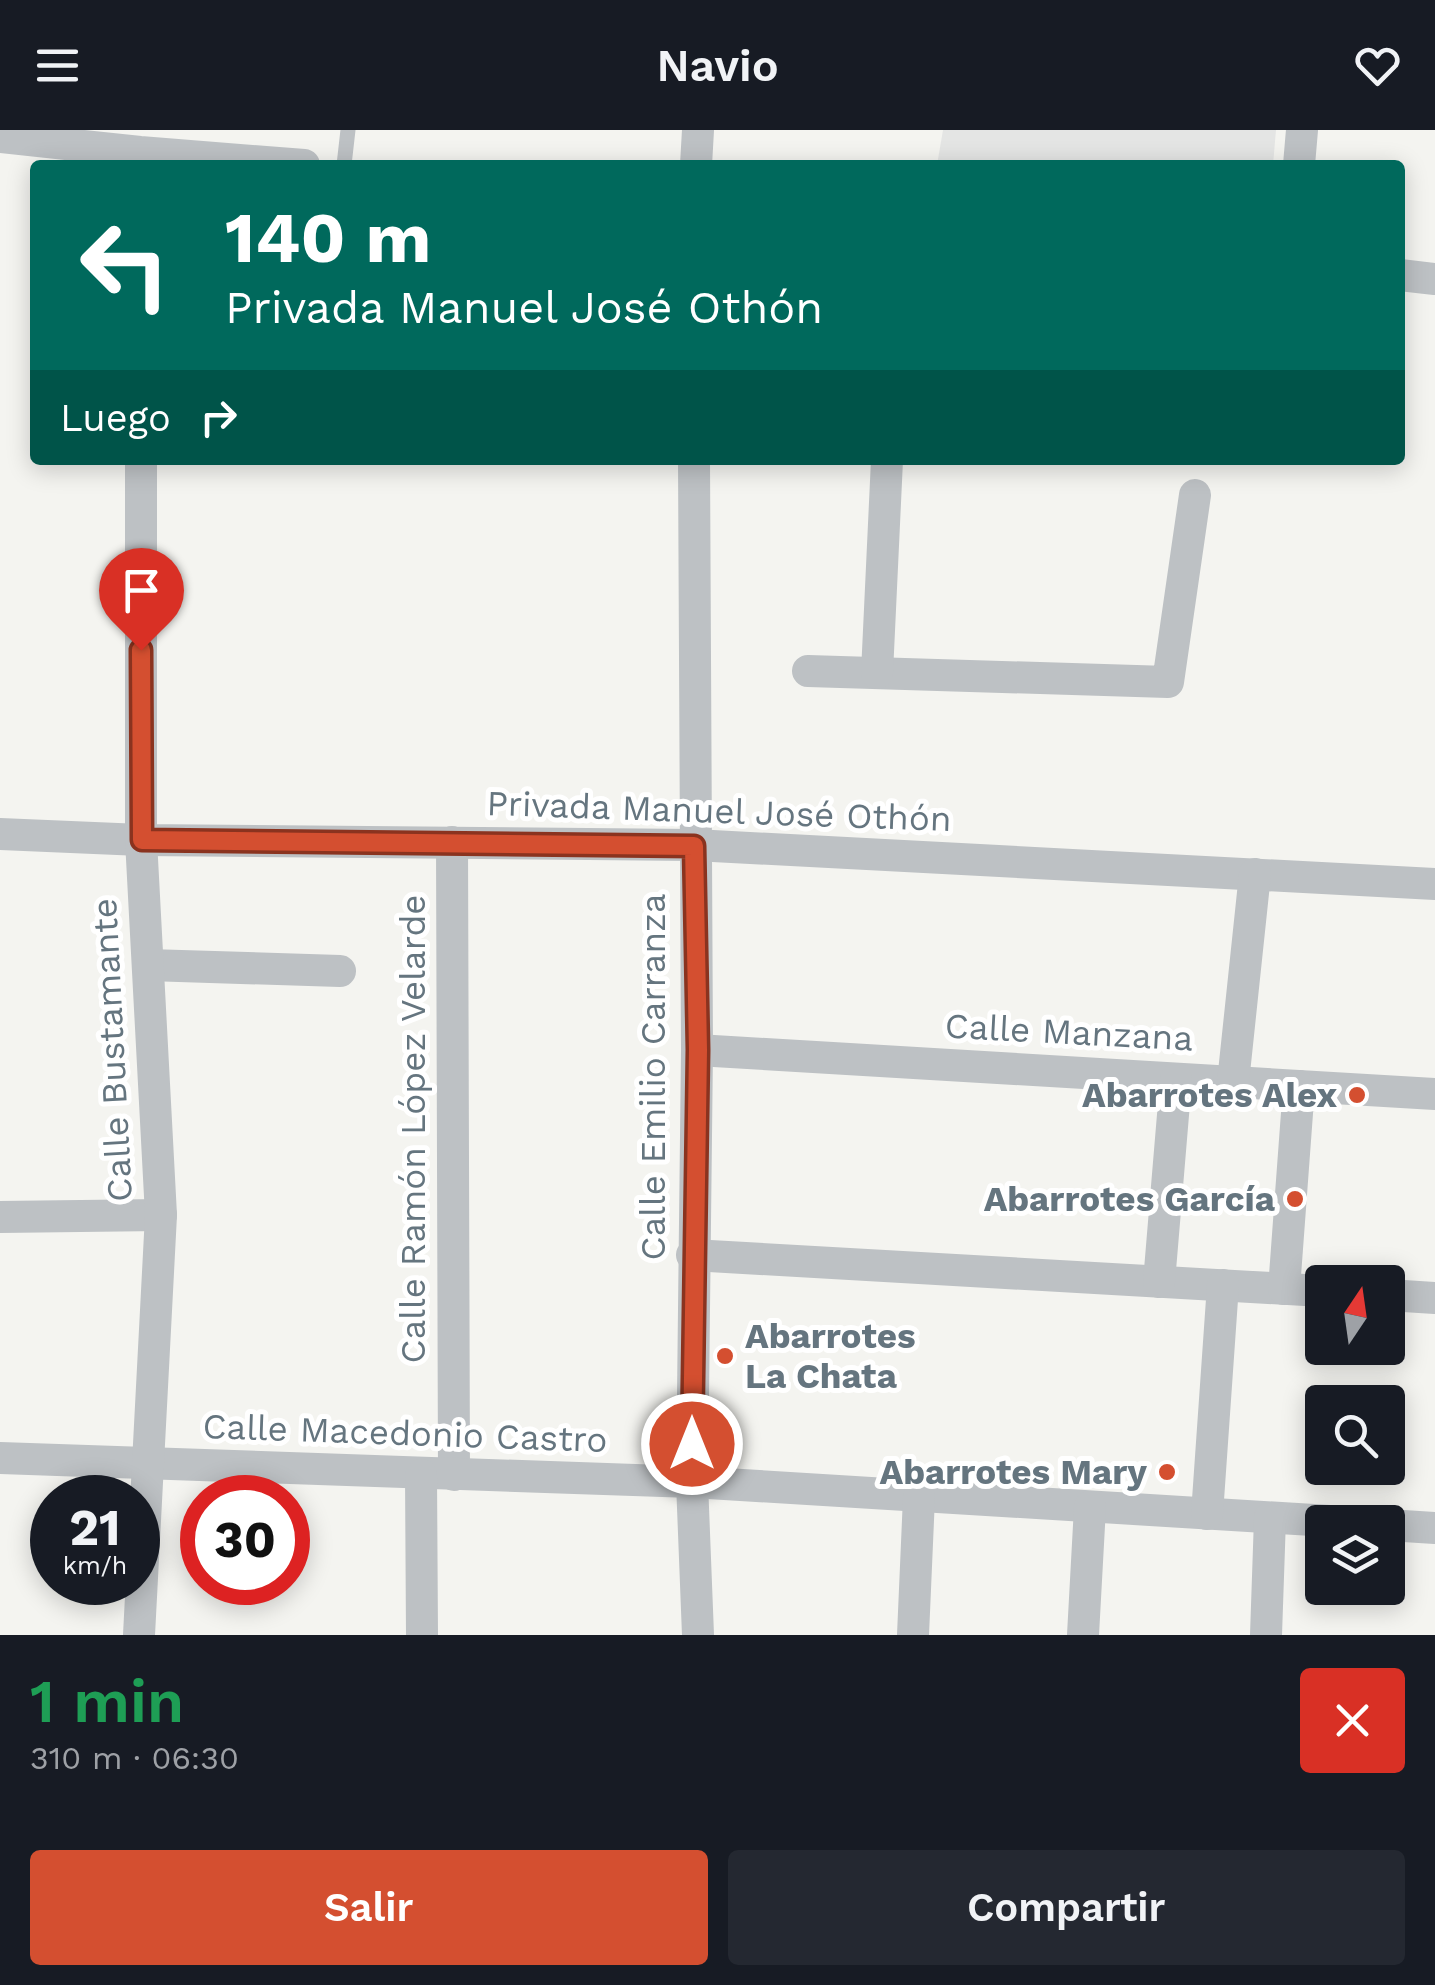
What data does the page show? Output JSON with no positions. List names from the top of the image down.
{
  "streets": {
    "street": [
      "Privada Manuel José Othón",
      "Calle Manzana",
      "Calle Bustamante",
      "Calle Emilio Carranza",
      "Calle Ramón López Velarde",
      "Calle Macedonio Castro"
    ]
  },
  "crossings": [
    ["Privada Manuel José Othón", "Calle Bustamante"],
    ["Privada Manuel José Othón", "Calle Emilio Carranza"],
    ["Privada Manuel José Othón", "Calle Ramón López Velarde"],
    ["Calle Manzana", "Calle Emilio Carranza"],
    ["Calle Bustamante", "Calle Macedonio Castro"],
    ["Calle Emilio Carranza", "Calle Macedonio Castro"],
    ["Calle Ramón López Velarde", "Calle Macedonio Castro"]
  ],
  "places": [
    "Abarrotes Alex",
    "Abarrotes García",
    "Abarrotes La Chata",
    "Abarrotes Mary"
  ],
  "north": "top",
  "page": {
    "header": "Navio",
    "turn": ["140 m", "Privada Manuel José Othón"],
    "then": "Luego",
    "speed": "21 km/h",
    "limit": "30",
    "heading": ["1 min", "310 m · 06:30"],
    "buttons": ["Salir", "Compartir"]
  }
}
